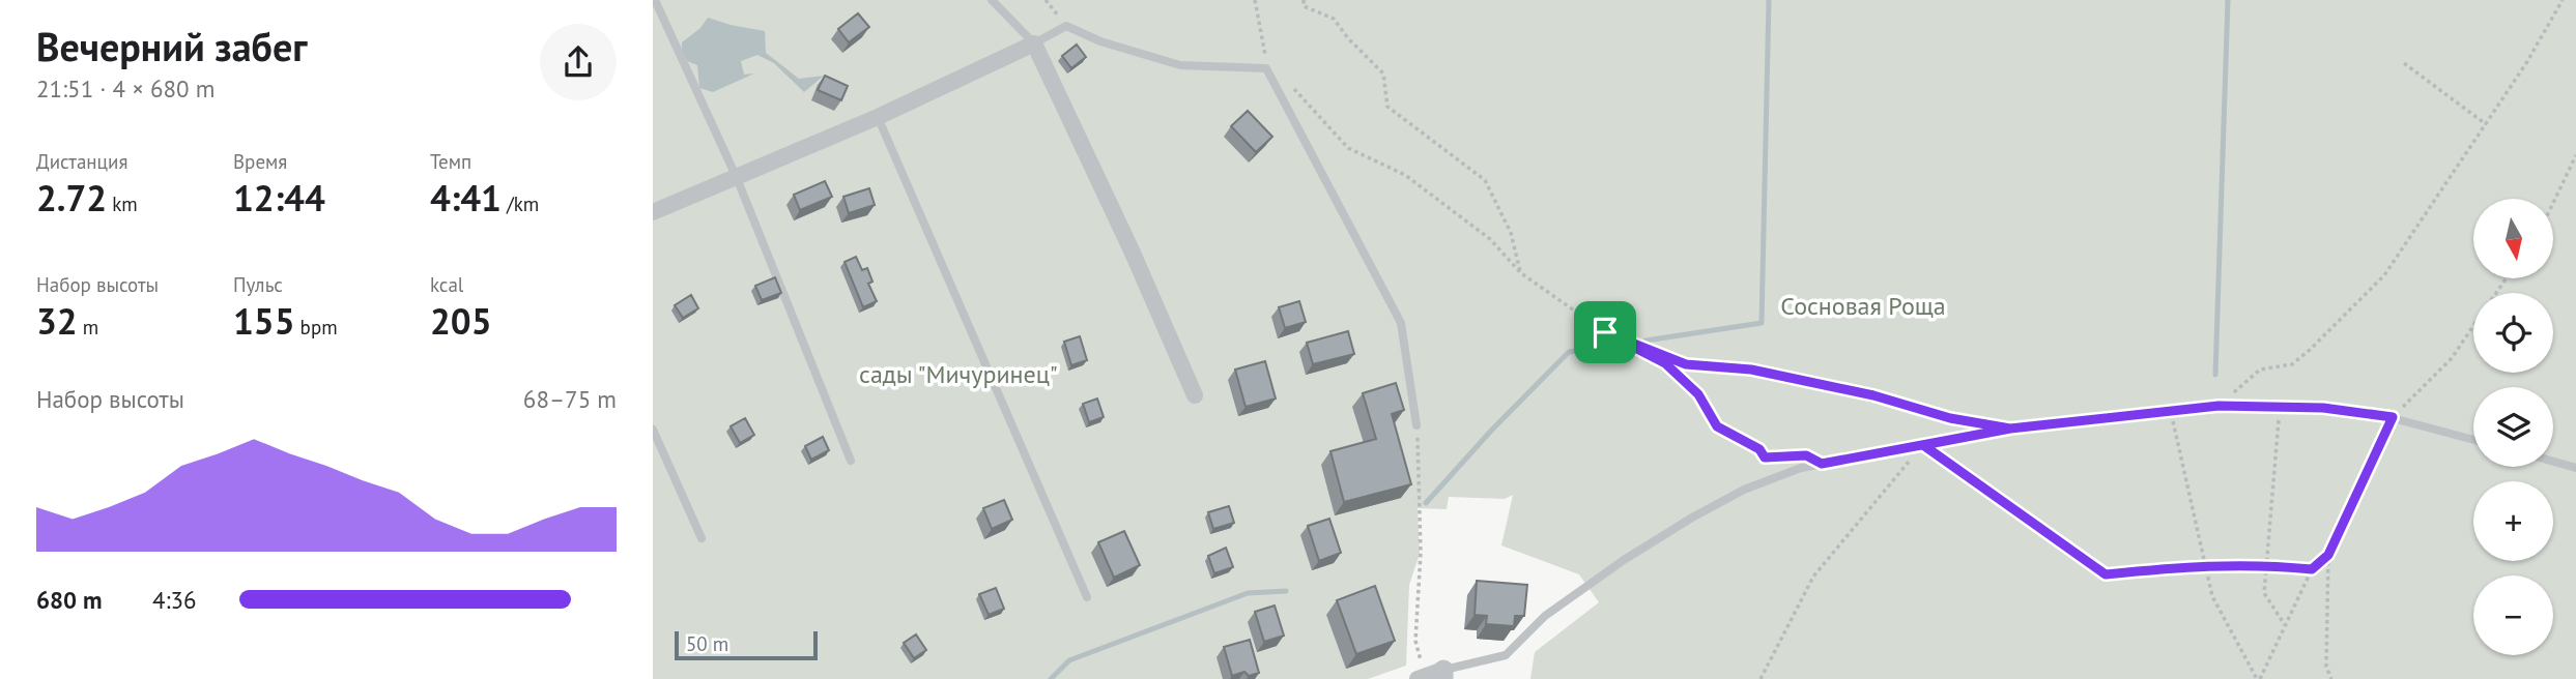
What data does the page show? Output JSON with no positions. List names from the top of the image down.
{
  "parks": ["Сосновая Роща", "сады \"Мичуринец\""],
  "scale_bar": "50 m",
  "north": "bottom",
  "page": {
    "heading": ["Вечерний забег", "21:51 · 4 × 680 m"],
    "stats": [
      ["Дистанция", "2.72 km"],
      ["Время", "12:44"],
      ["Темп", "4:41 /km"],
      ["Набор высоты", "32 m"],
      ["Пульс", "155 bpm"],
      ["kcal", "205"]
    ],
    "map_buttons": ["+", "−"],
    "chart": ["Набор высоты", "68–75 m"],
    "list": [
      {
        "name": "680 m",
        "note": "4:36"
      }
    ],
    "scale": "50 m"
  }
}
